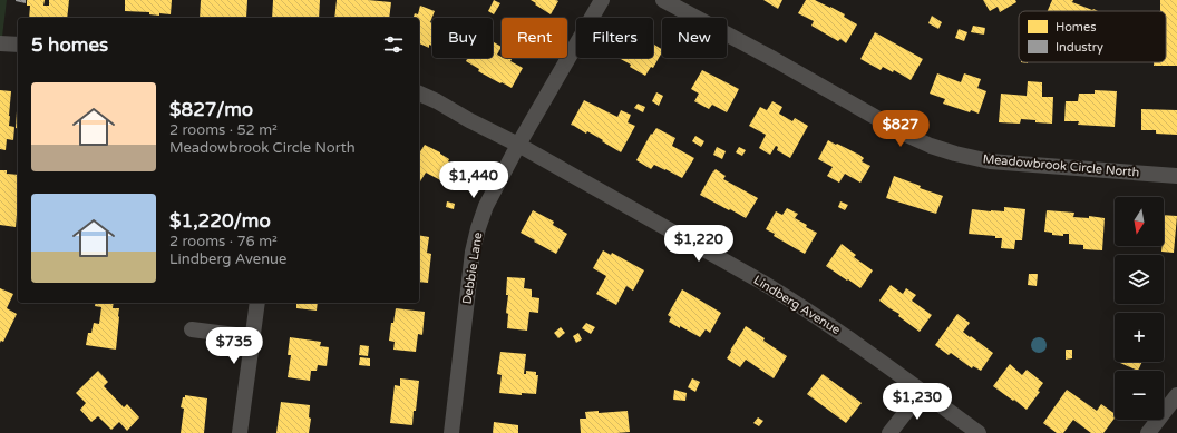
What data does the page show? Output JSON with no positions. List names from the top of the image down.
{
  "streets": {
    "street": ["Meadowbrook Circle North", "Debbie Lane", "Lindberg Avenue"]
  },
  "crossings": [
    ["Debbie Lane", "Lindberg Avenue"]
  ],
  "legend": ["Homes", "Industry"],
  "north": "bottom",
  "page": {
    "chip": [
      "Buy",
      "Rent",
      "Filters",
      "New"
    ],
    "heading": "5 homes",
    "list": [
      {
        "name": "$827/mo",
        "note": "2 rooms · 52 m² · Meadowbrook Circle North"
      },
      {
        "name": "$1,220/mo",
        "note": "2 rooms · 76 m² · Lindberg Avenue"
      }
    ],
    "price": [
      "$827",
      "$1,440",
      "$1,220",
      "$735",
      "$1,230"
    ],
    "map_buttons": ["+", "−"]
  }
}
